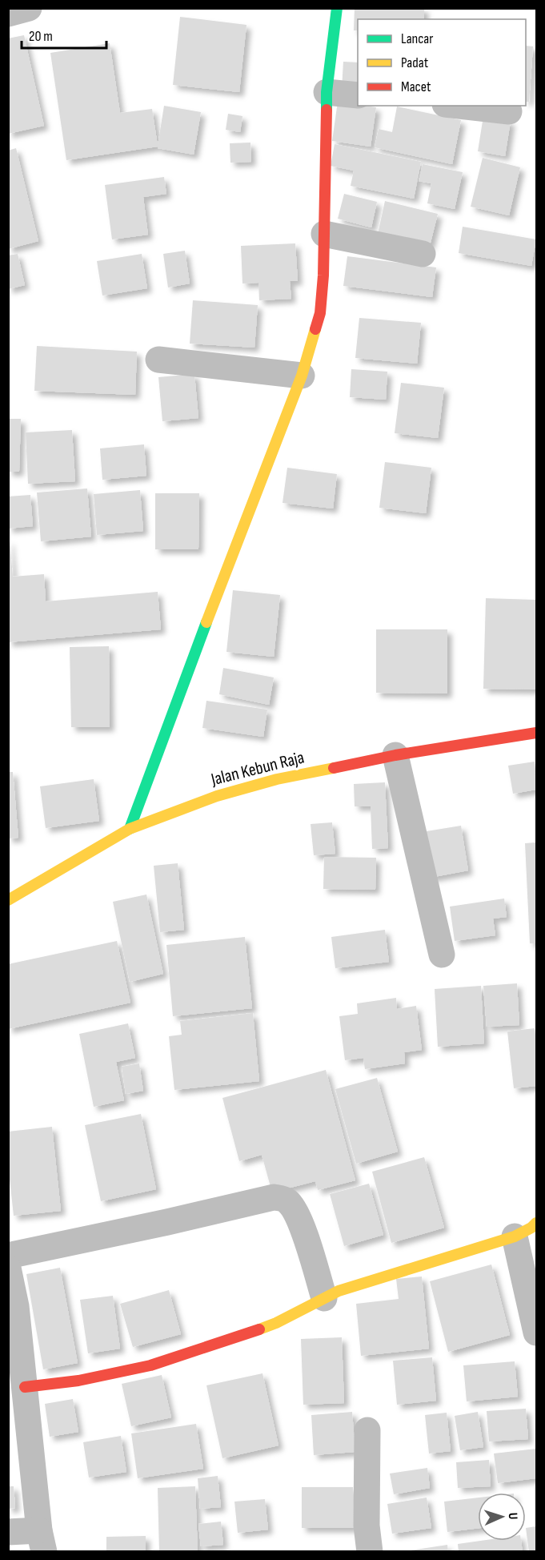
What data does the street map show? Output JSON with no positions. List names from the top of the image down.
{
  "streets": {
    "street": ["Jalan Kebun Raja"]
  },
  "legend": ["Lancar", "Padat", "Macet"],
  "scale_bar": "20 m",
  "north": "right"
}
